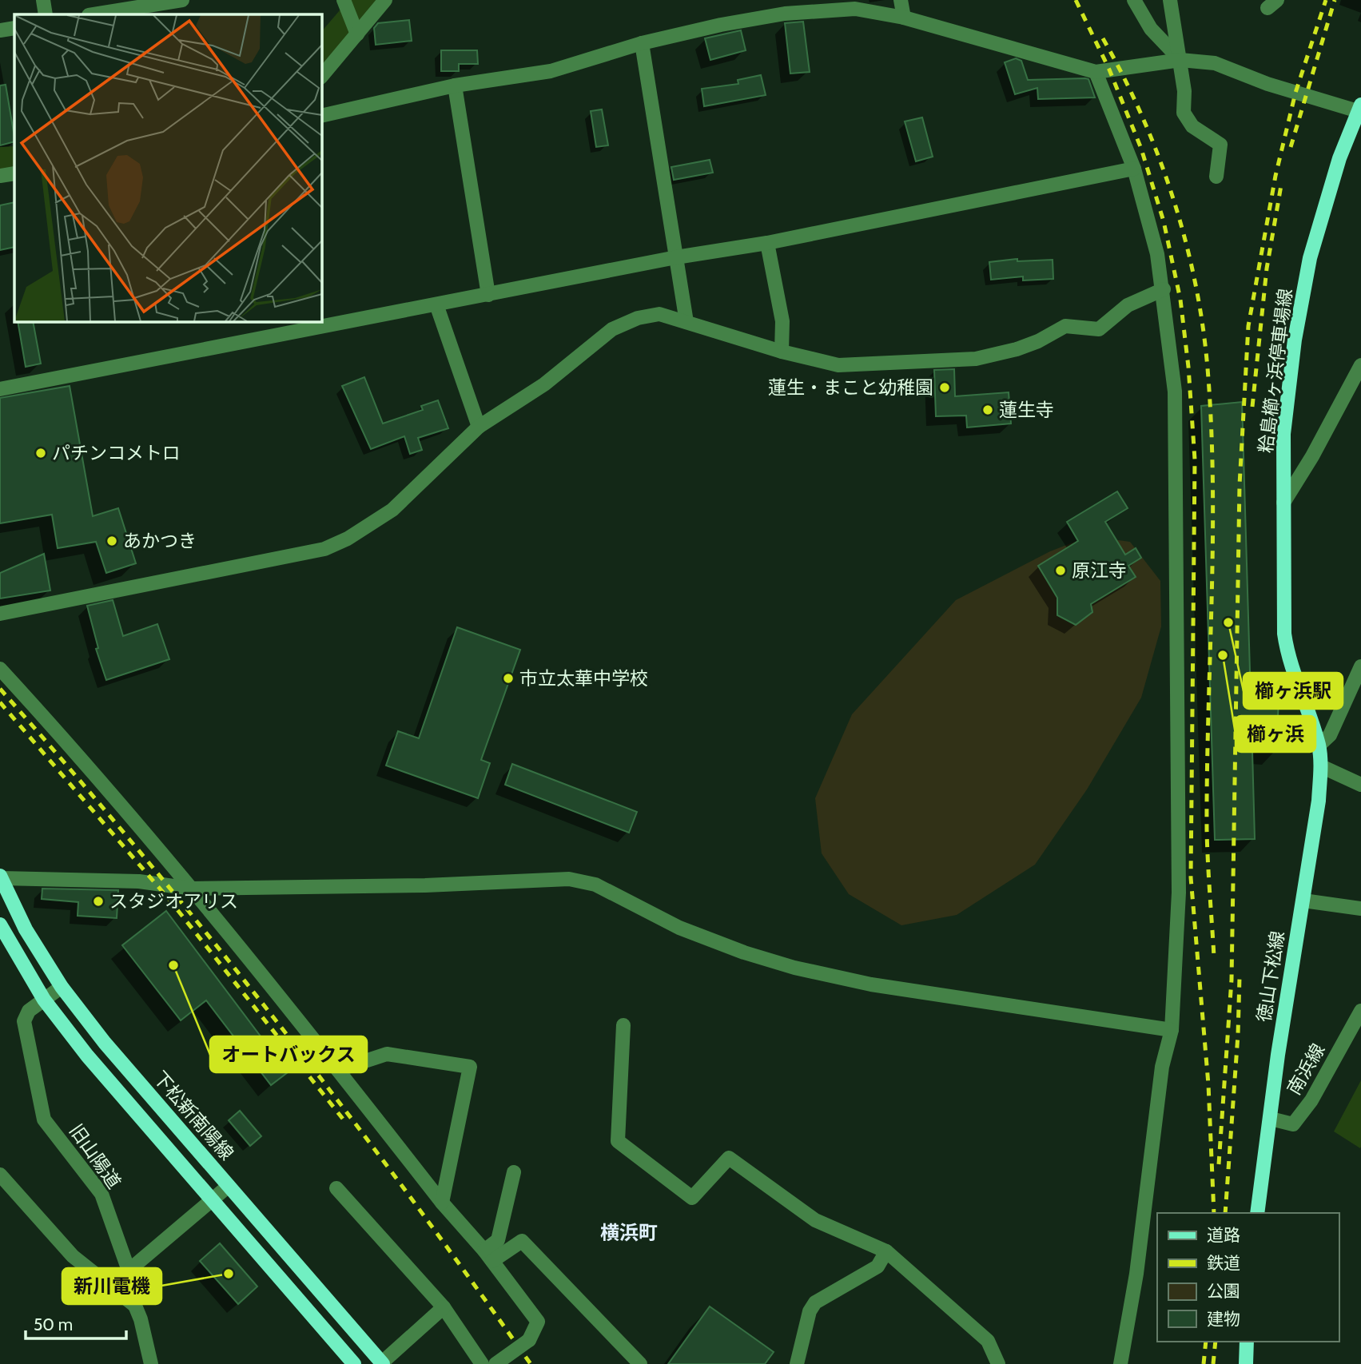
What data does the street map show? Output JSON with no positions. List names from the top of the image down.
{
  "streets": {
    "main road": ["粭島櫛ヶ浜停車場線", "徳山下松線", "下松新南陽線"],
    "street": ["南浜線", "旧山陽道"]
  },
  "crossings": [
    ["粭島櫛ヶ浜停車場線", "徳山下松線"],
    ["徳山下松線", "南浜線"],
    ["下松新南陽線", "旧山陽道"]
  ],
  "districts": ["横浜町"],
  "places": [
    "蓮生・まこと幼稚園",
    "蓮生寺",
    "パチンコメトロ",
    "あかつき",
    "原江寺",
    "櫛ヶ浜駅",
    "櫛ヶ浜",
    "市立太華中学校",
    "スタジオアリス",
    "オートバックス",
    "新川電機"
  ],
  "legend": [
    "道路",
    "鉄道",
    "公園",
    "建物"
  ],
  "scale_bar": "50 m"
}
